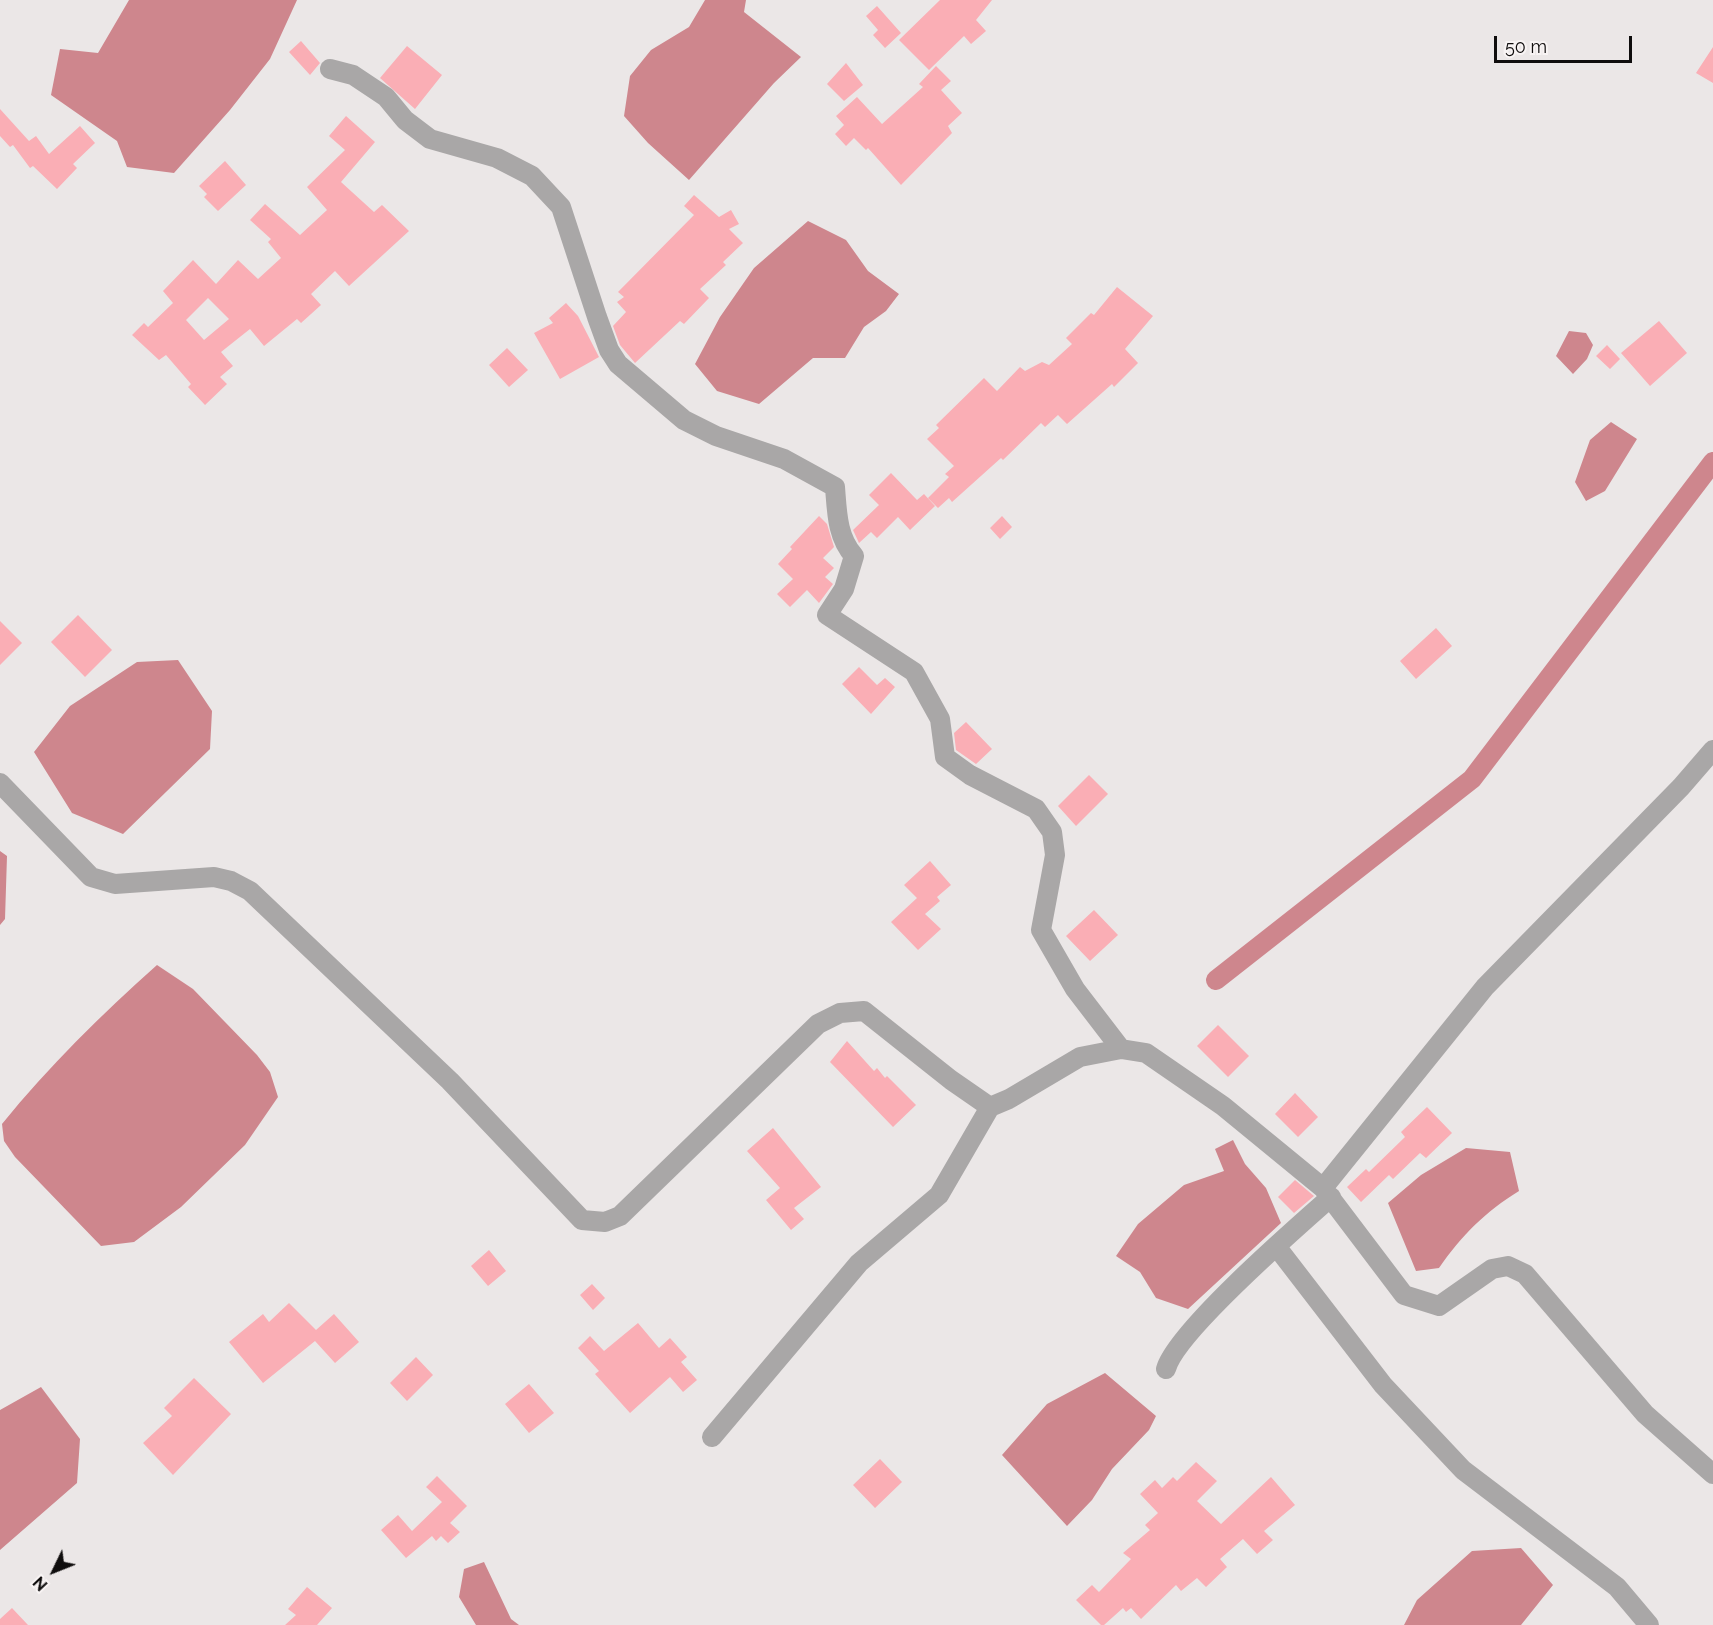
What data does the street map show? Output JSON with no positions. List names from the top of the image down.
{
  "scale_bar": "50 m",
  "north": "bottom left"
}
